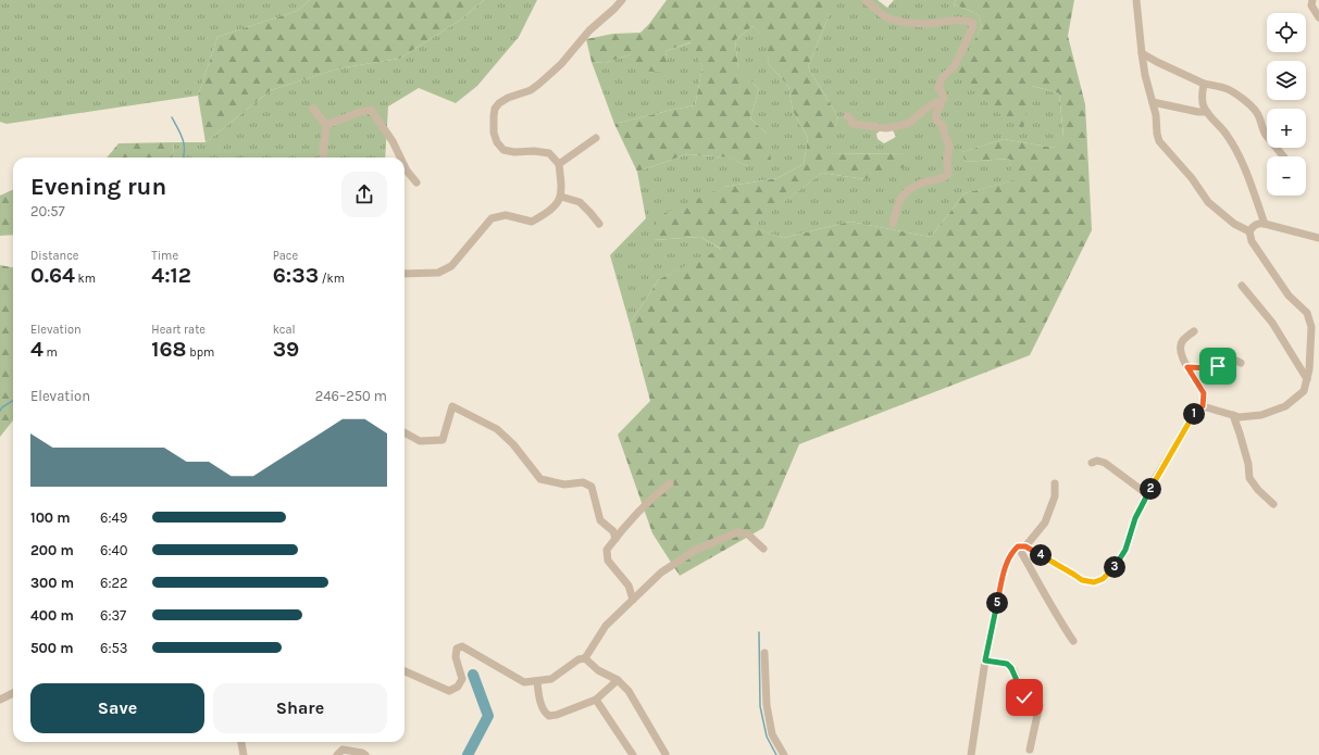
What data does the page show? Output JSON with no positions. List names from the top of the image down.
{
  "page": {
    "map_buttons": ["+", "−"],
    "heading": ["Evening run", "20:57"],
    "stats": [
      ["Distance", "0.64 km"],
      ["Time", "4:12"],
      ["Pace", "6:33 /km"],
      ["Elevation", "4 m"],
      ["Heart rate", "168 bpm"],
      ["kcal", "39"]
    ],
    "chart": ["Elevation", "246–250 m"],
    "pins": [
      "1",
      "2",
      "4",
      "3",
      "5"
    ],
    "list": [
      {
        "name": "100 m",
        "note": "6:49"
      },
      {
        "name": "200 m",
        "note": "6:40"
      },
      {
        "name": "300 m",
        "note": "6:22"
      },
      {
        "name": "400 m",
        "note": "6:37"
      },
      {
        "name": "500 m",
        "note": "6:53"
      }
    ],
    "buttons": ["Save", "Share"]
  }
}
